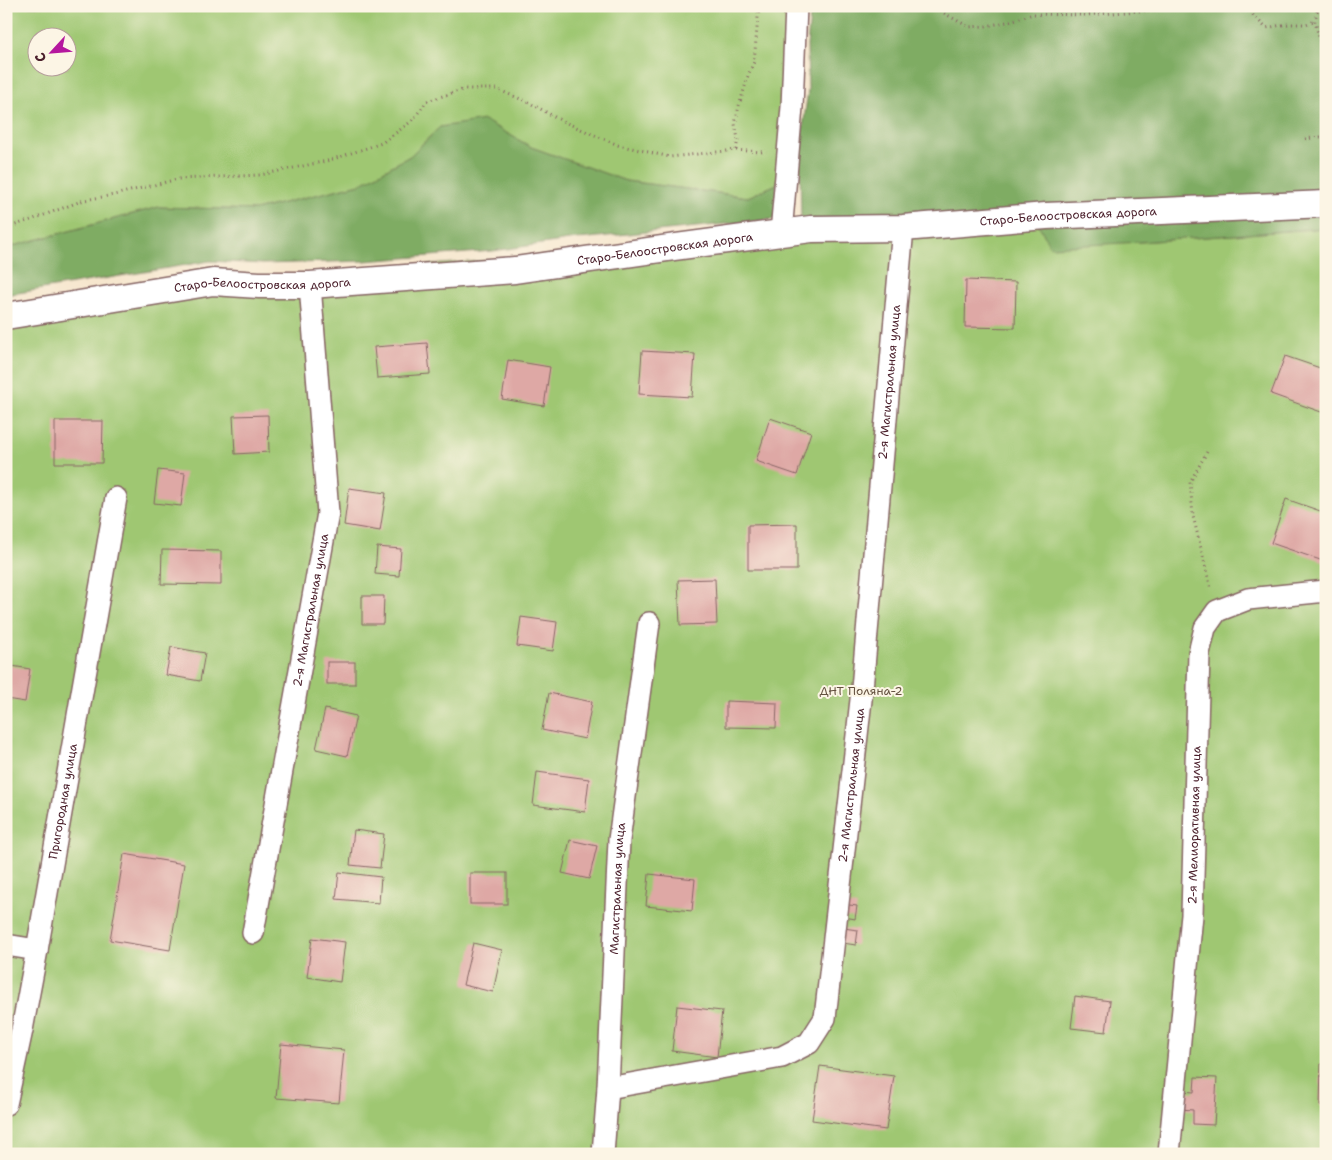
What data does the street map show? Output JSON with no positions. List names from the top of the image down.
{
  "streets": {
    "street": [
      "Старо-Белоостровская дорога",
      "2-я Магистральная улица",
      "Пригородная улица",
      "2-я Мелиоративная улица",
      "Магистральная улица"
    ]
  },
  "crossings": [
    ["Старо-Белоостровская дорога", "2-я Магистральная улица"],
    ["2-я Магистральная улица", "Магистральная улица"]
  ],
  "parks": ["ДНТ Поляна-2"],
  "north": "bottom left"
}
